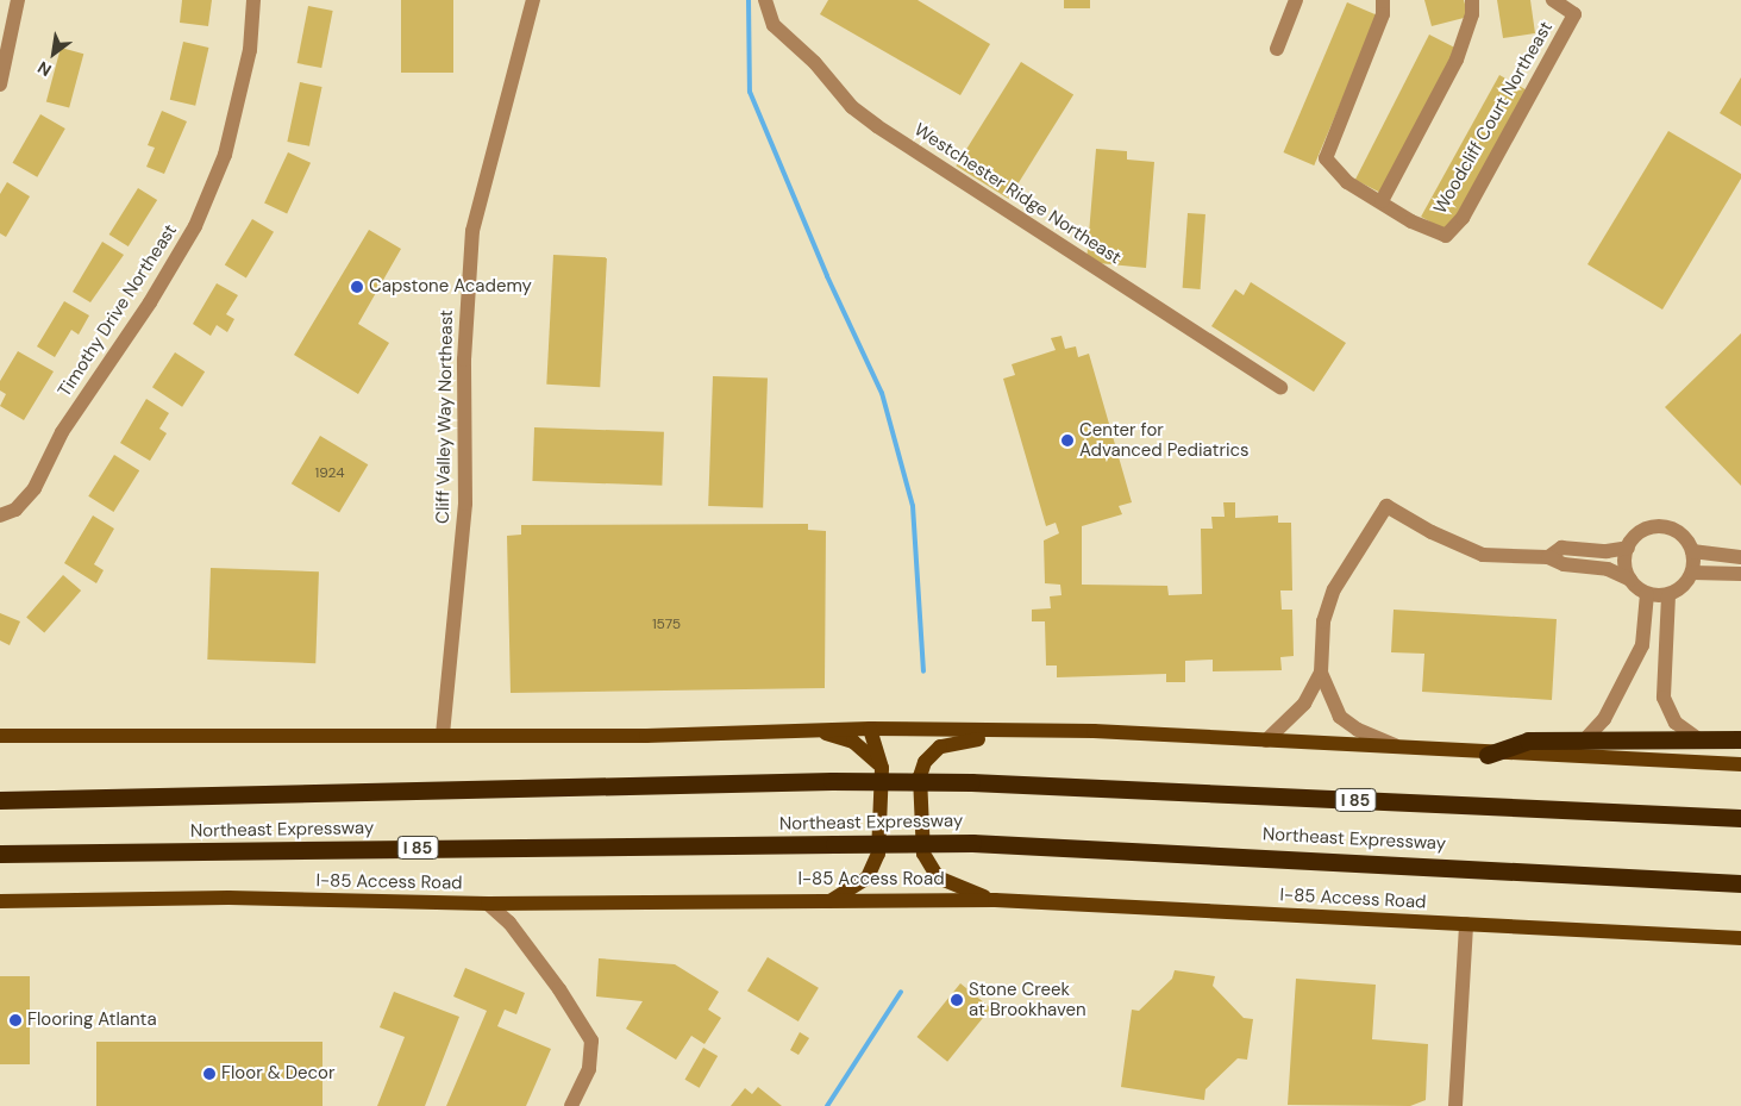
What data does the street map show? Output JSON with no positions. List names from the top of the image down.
{
  "streets": {
    "highway": ["I 85", "Northeast Expressway"],
    "main road": ["I-85 Access Road"],
    "street": [
      "Woodcliff Court Northeast",
      "Westchester Ridge Northeast",
      "Timothy Drive Northeast",
      "Cliff Valley Way Northeast"
    ]
  },
  "places": [
    "Capstone Academy",
    "Center for Advanced Pediatrics",
    "Stone Creek at Brookhaven",
    "Flooring Atlanta",
    "Floor & Decor"
  ],
  "house_numbers": ["1924", "1575"],
  "north": "bottom left"
}
